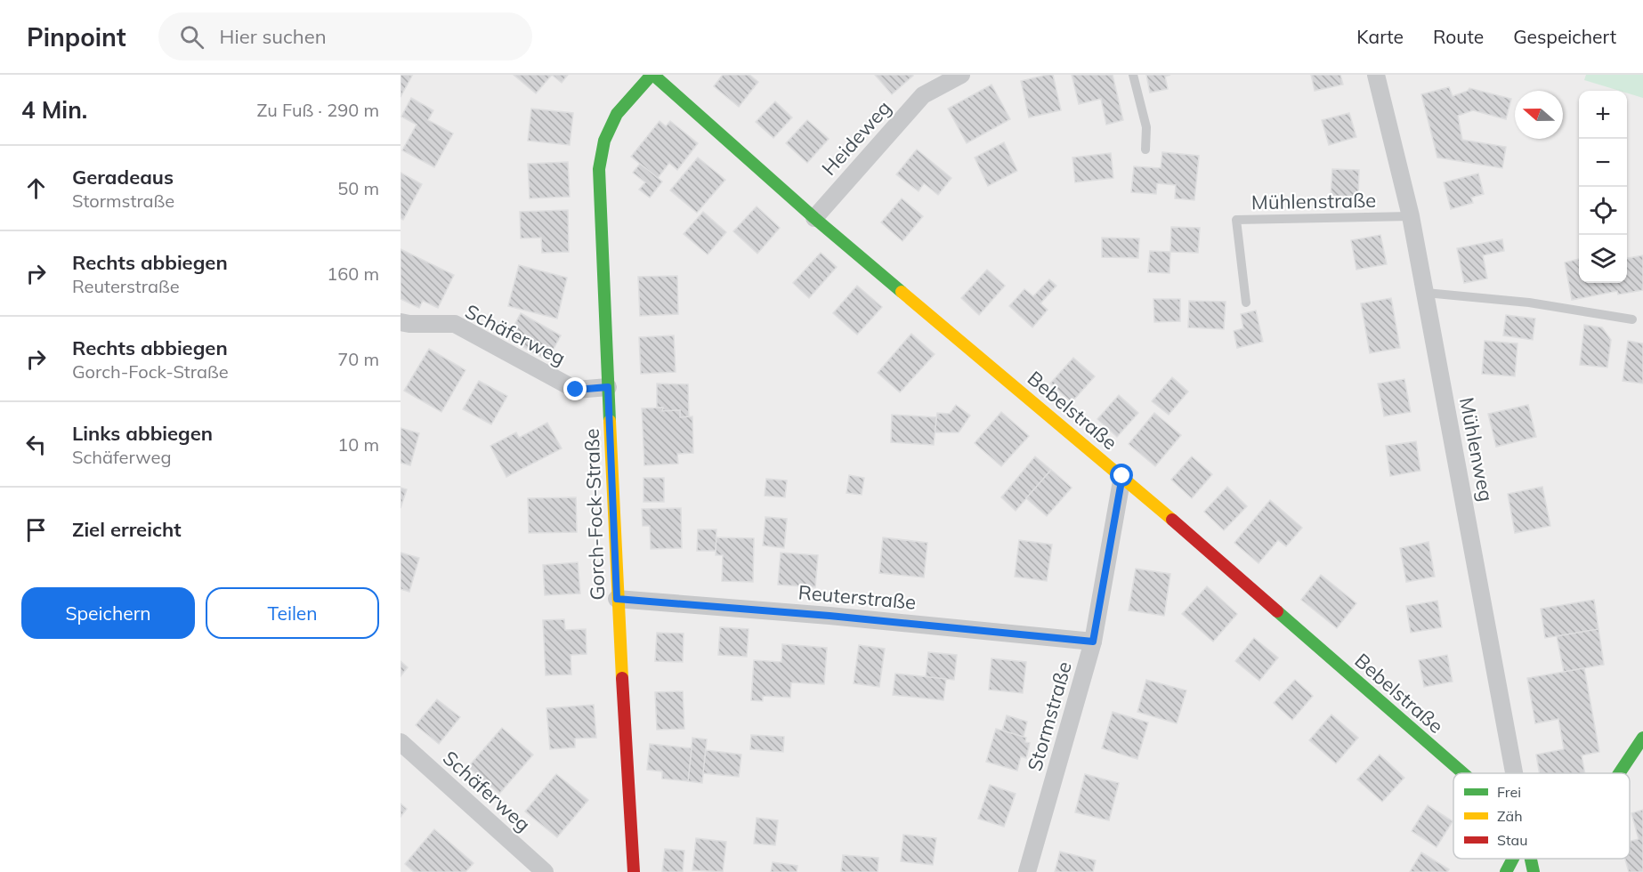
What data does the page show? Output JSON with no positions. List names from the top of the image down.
{
  "streets": {
    "street": [
      "Heideweg",
      "Schäferweg",
      "Bebelstraße",
      "Mühlenweg",
      "Gorch-Fock-Straße",
      "Reuterstraße",
      "Stormstraße"
    ],
    "lane": ["Mühlenstraße"]
  },
  "crossings": [
    ["Heideweg", "Bebelstraße"],
    ["Mühlenstraße", "Mühlenweg"],
    ["Schäferweg", "Gorch-Fock-Straße"],
    ["Bebelstraße", "Gorch-Fock-Straße"],
    ["Bebelstraße", "Stormstraße"],
    ["Gorch-Fock-Straße", "Reuterstraße"],
    ["Reuterstraße", "Stormstraße"]
  ],
  "legend": ["Frei", "Zäh", "Stau"],
  "north": "left",
  "page": {
    "header": "Pinpoint",
    "search": "Hier suchen",
    "nav": ["Karte", "Route", "Gespeichert"],
    "heading": ["4 Min.", "Zu Fuß · 290 m"],
    "map_buttons": ["+", "−"],
    "list": [
      ["Geradeaus", "Stormstraße", "50 m"],
      ["Rechts abbiegen", "Reuterstraße", "160 m"],
      ["Rechts abbiegen", "Gorch-Fock-Straße", "70 m"],
      ["Links abbiegen", "Schäferweg", "10 m"],
      "Ziel erreicht"
    ],
    "buttons": ["Speichern", "Teilen"]
  }
}
